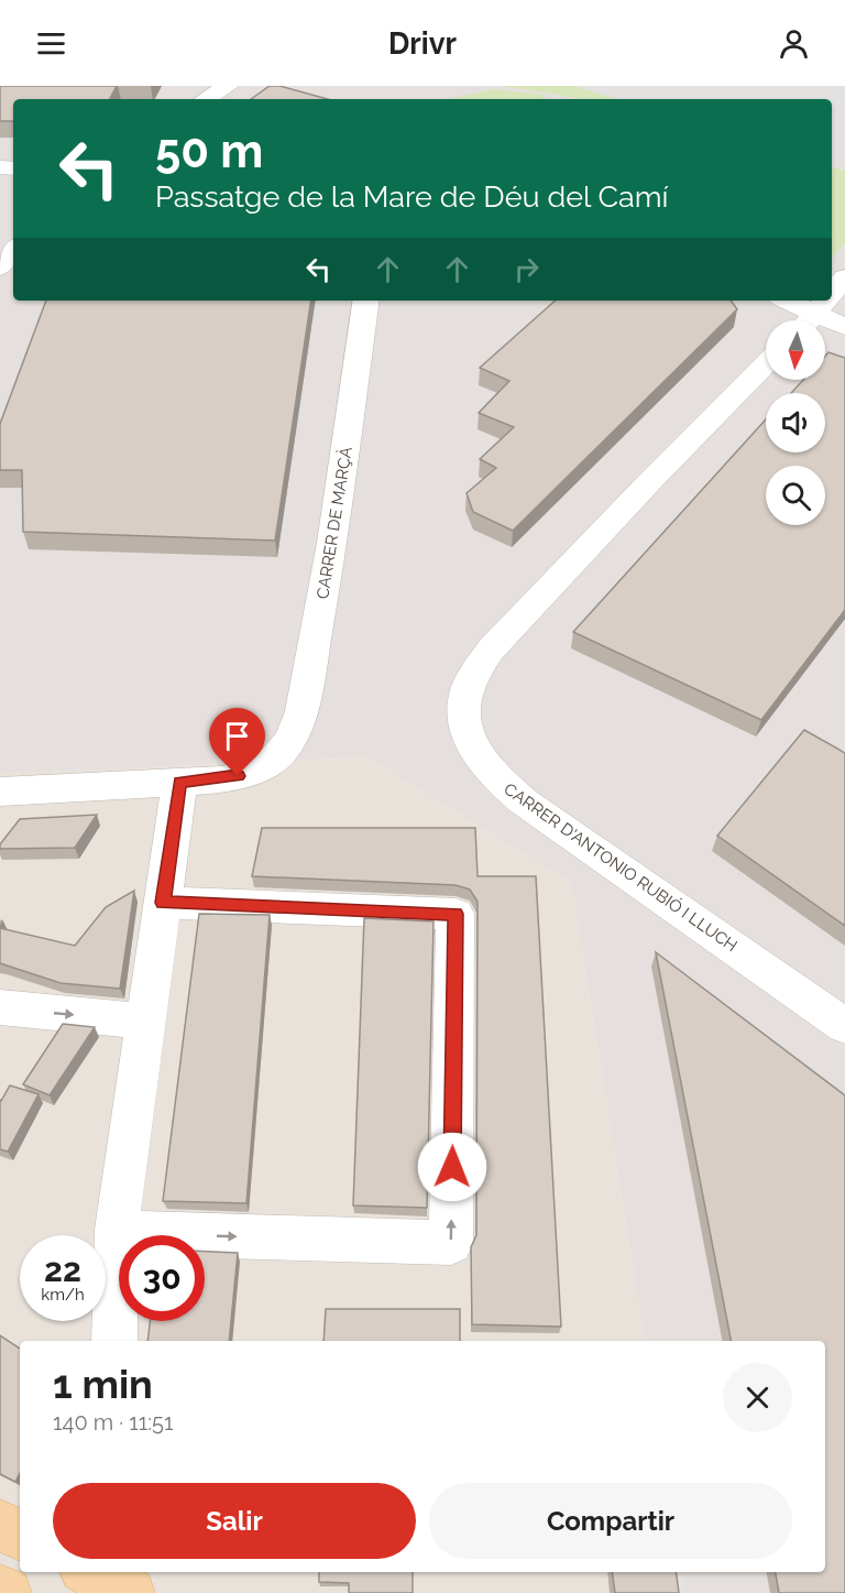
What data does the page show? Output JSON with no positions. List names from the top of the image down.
{
  "streets": {
    "street": ["CARRER DE MARÇÀ", "CARRER D'ANTONIO RUBIÓ I LLUCH"]
  },
  "north": "bottom",
  "page": {
    "header": "Drivr",
    "turn": ["50 m", "Passatge de la Mare de Déu del Camí"],
    "speed": "22 km/h",
    "limit": "30",
    "heading": ["1 min", "140 m · 11:51"],
    "buttons": ["Salir", "Compartir"]
  }
}
